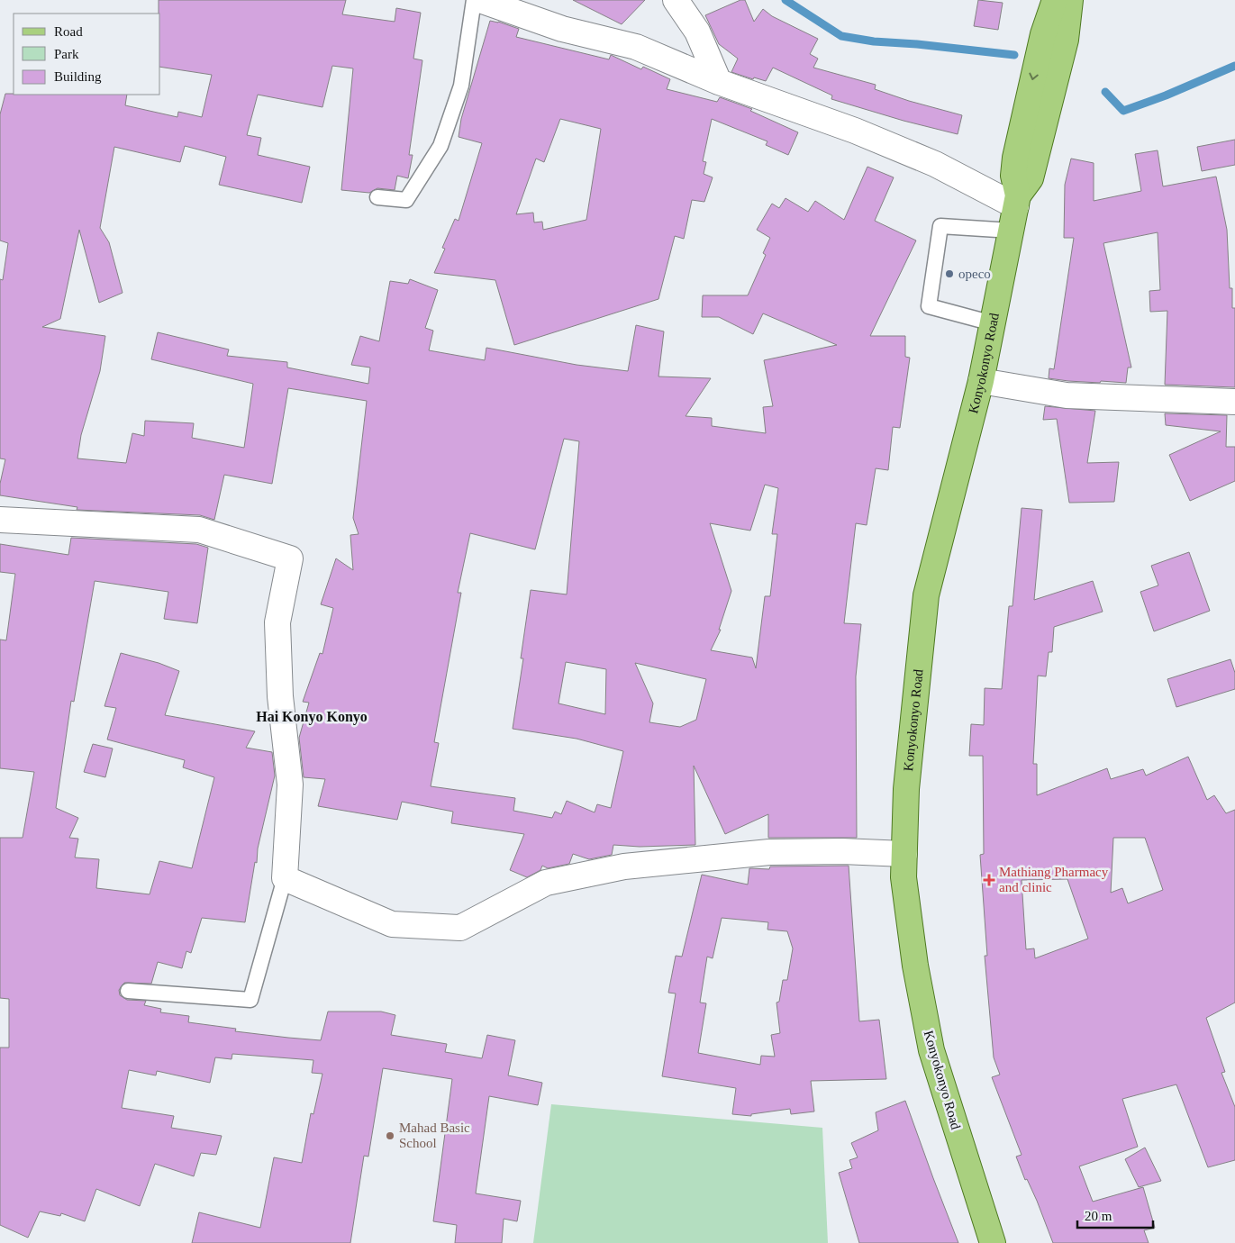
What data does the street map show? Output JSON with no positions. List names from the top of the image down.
{
  "streets": {
    "main road": ["Konyokonyo Road"]
  },
  "districts": ["Hai Konyo Konyo"],
  "places": {
    "other": ["opeco", "Mahad Basic School"],
    "health": ["Mathiang Pharmacy and clinic"]
  },
  "legend": ["Road", "Park", "Building"],
  "scale_bar": "20 m"
}
